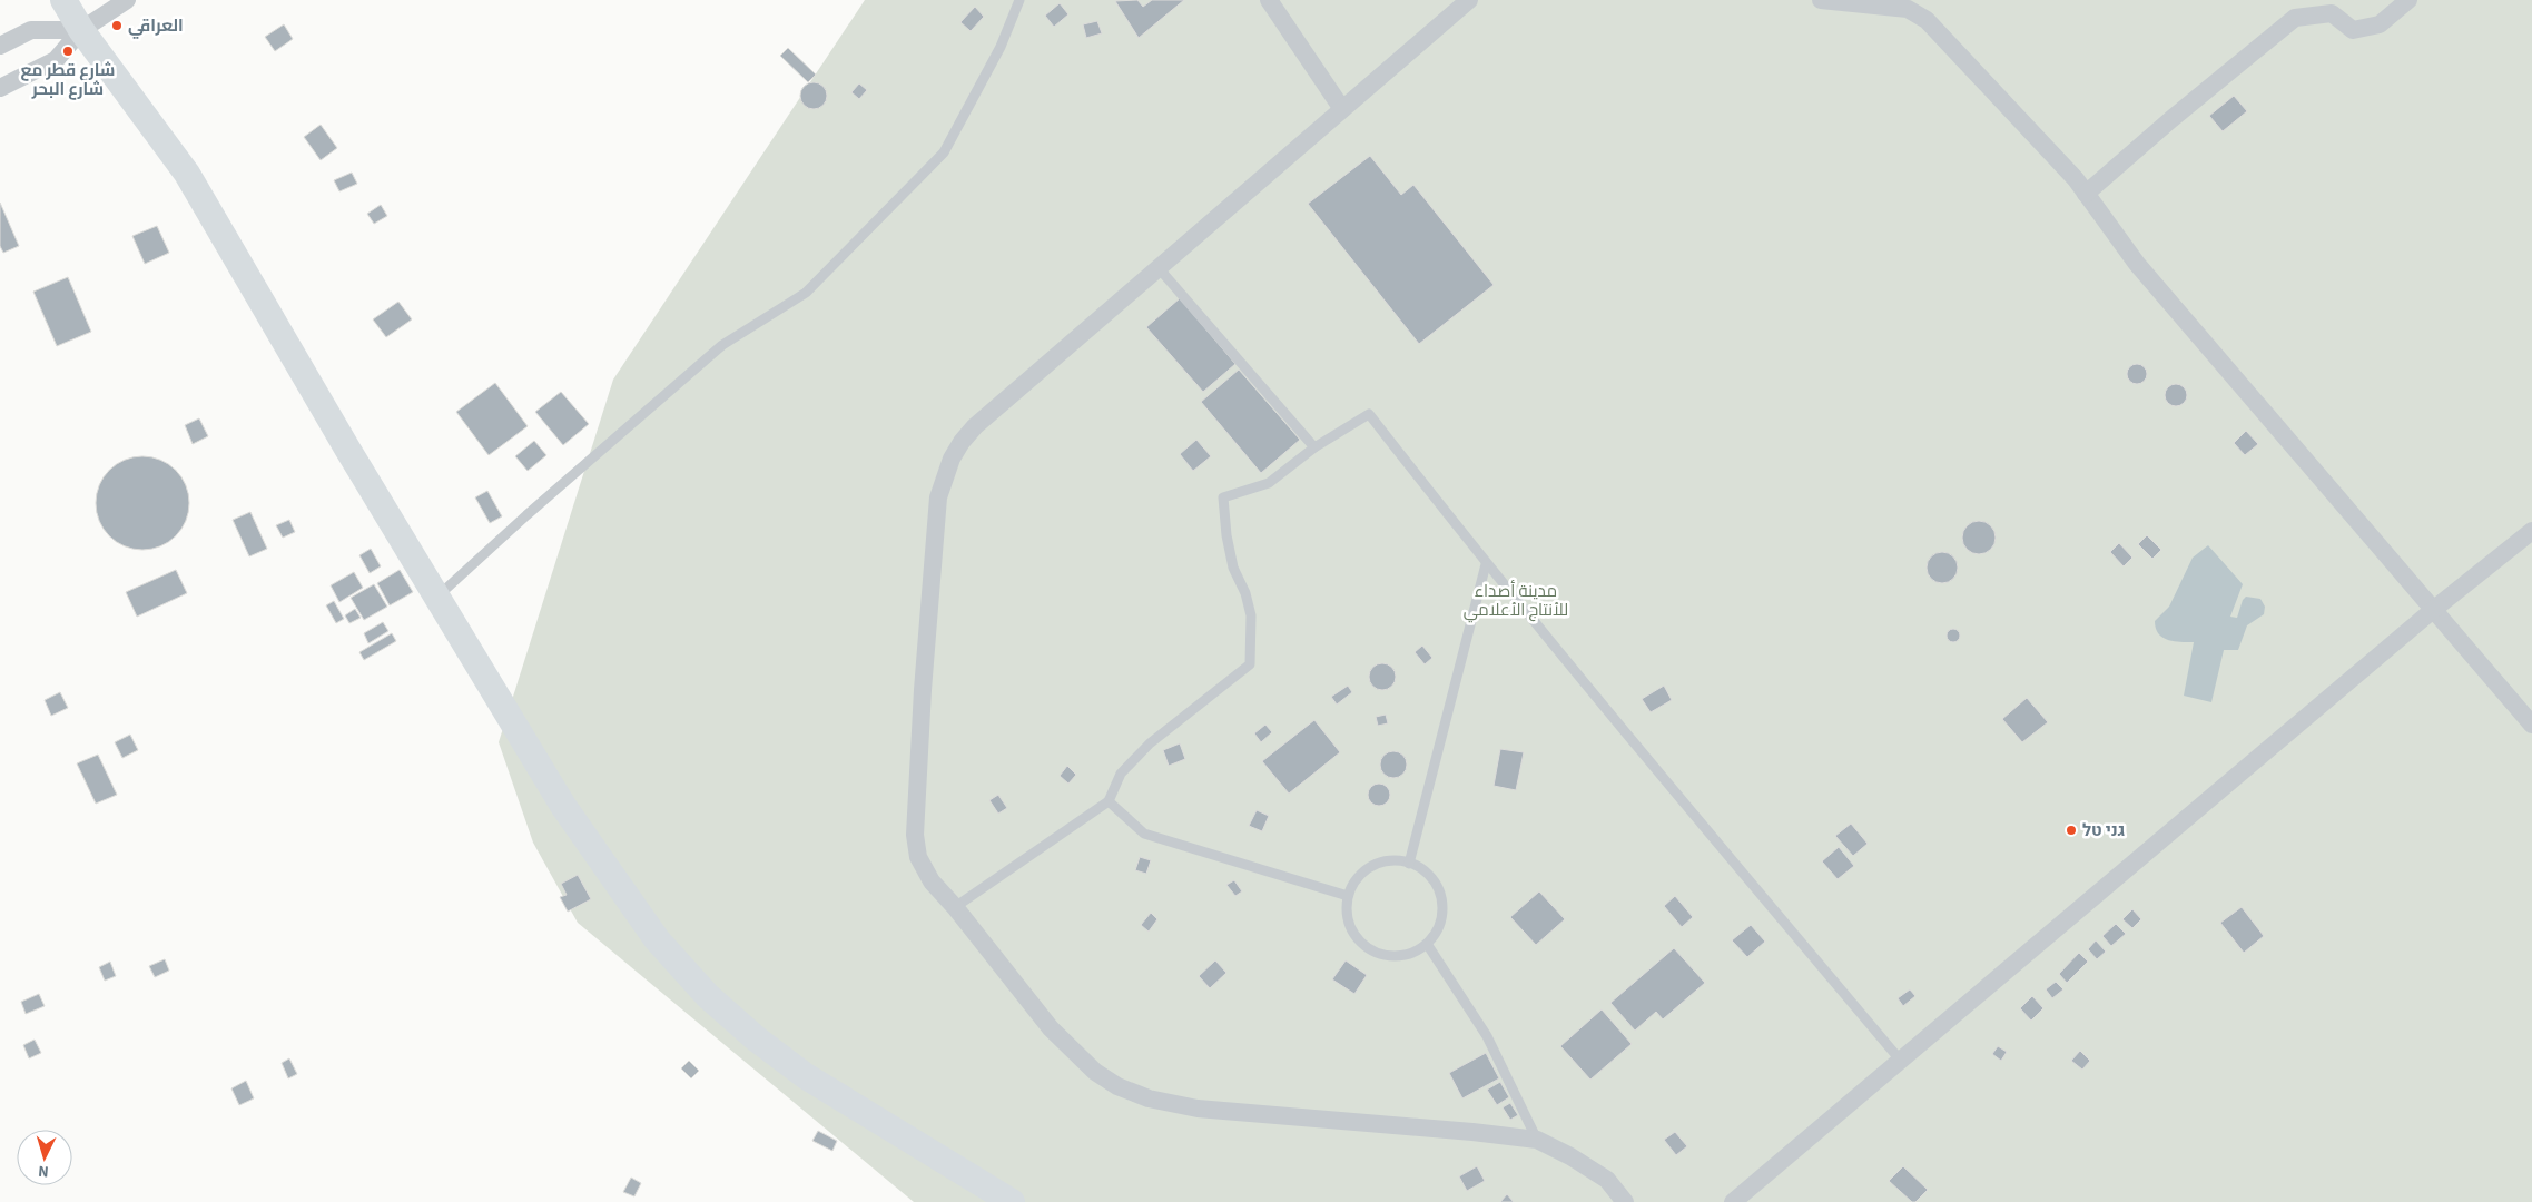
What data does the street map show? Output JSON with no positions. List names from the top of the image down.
{
  "parks": ["مدينة أصداء للأنتاج الأعلامي"],
  "places": ["العراقي", "شارع قطر مع شارع البحر", "גני טל"],
  "north": "bottom"
}
